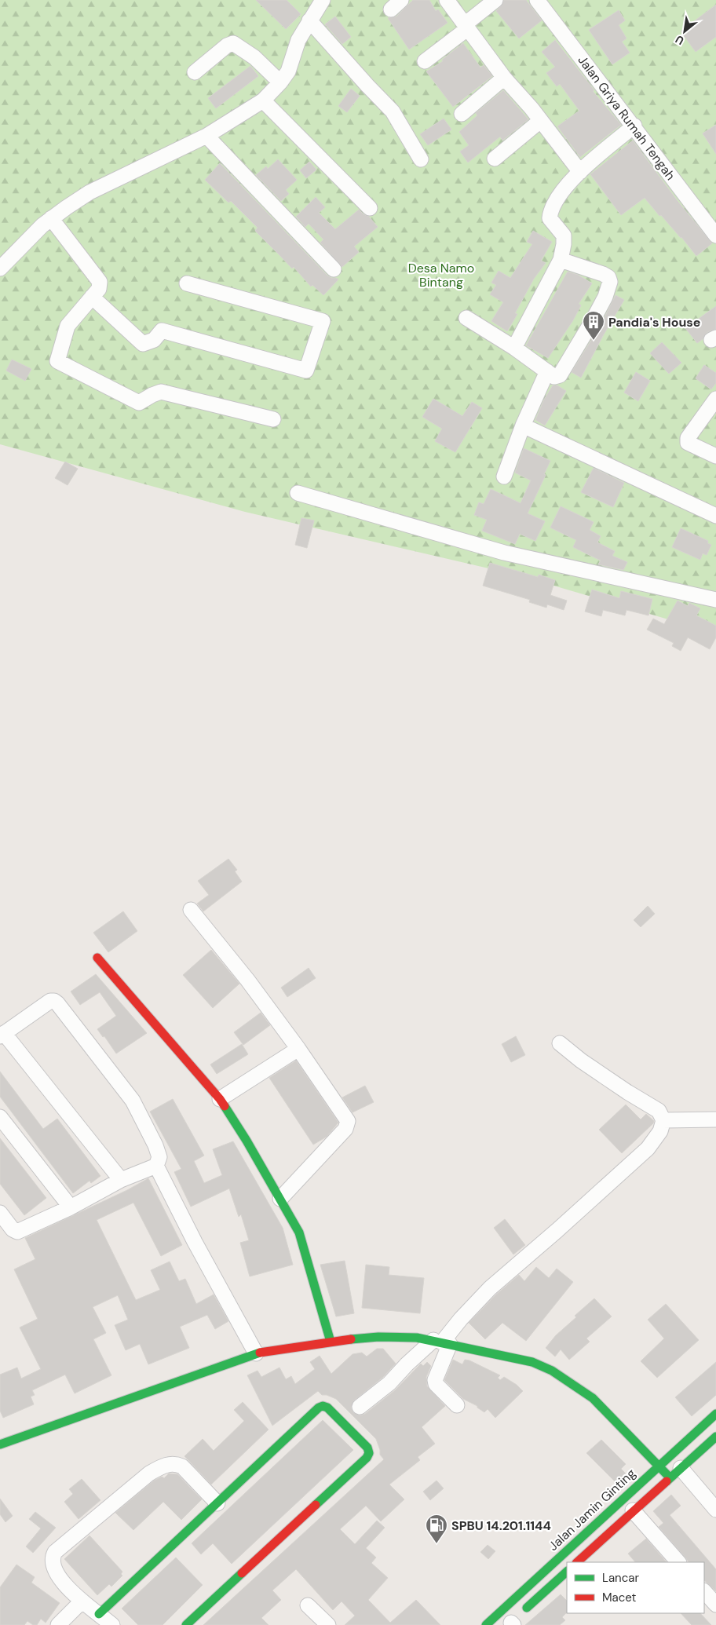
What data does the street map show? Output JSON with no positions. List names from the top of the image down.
{
  "streets": {
    "main road": ["Jalan Jamin Ginting"],
    "street": ["Jalan Griya Rumah Tengah"]
  },
  "parks": ["Desa Namo Bintang"],
  "places": {
    "building": ["Pandia's House"],
    "fuel station": ["SPBU 14.201.1144"]
  },
  "legend": ["Lancar", "Macet"],
  "north": "bottom left"
}
